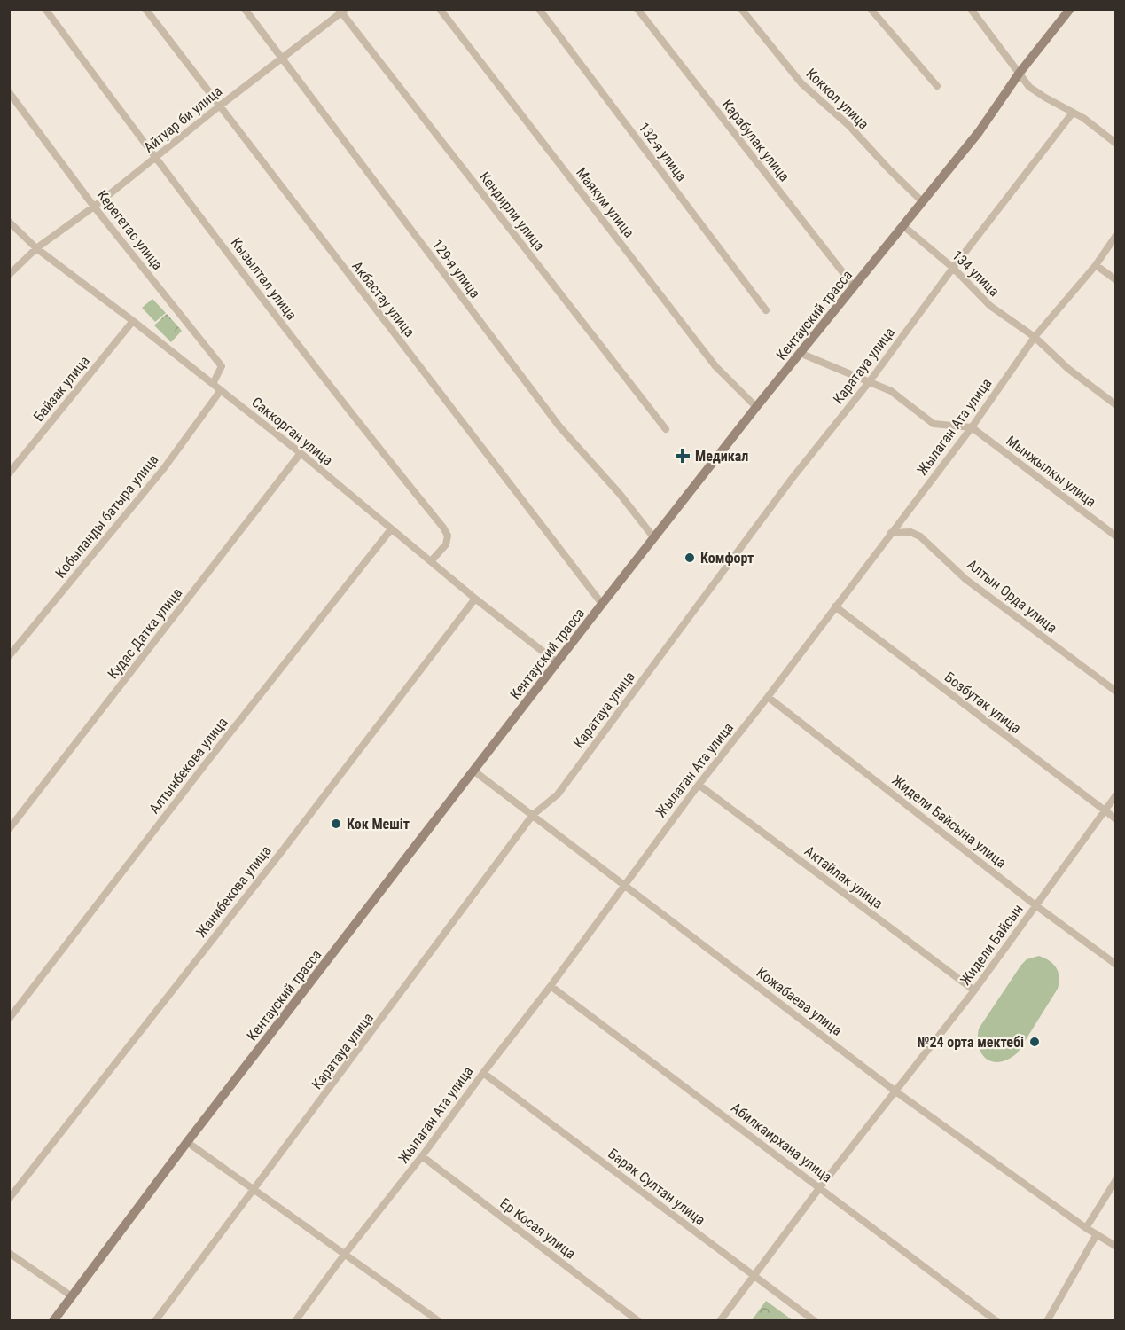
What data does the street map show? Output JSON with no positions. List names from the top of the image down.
{
  "streets": {
    "main road": ["Кентауский трасса"],
    "street": [
      "Коккол улица",
      "Айтуар би улица",
      "Карабулак улица",
      "132-я улица",
      "Маякум улица",
      "Кендирли улица",
      "Керегетас улица",
      "129-я улица",
      "134 улица",
      "Кызылтал улица",
      "Акбастау улица",
      "Каратауа улица",
      "Байзак улица",
      "Жылаган Ата улица",
      "Саккорган улица",
      "Мынжылкы улица",
      "Кобыланды батыра улица",
      "Алтын Орда улица",
      "Кудас Датка улица",
      "Бозбутак улица",
      "Алтынбекова улица",
      "Жидели Байсына улица",
      "Актайлак улица",
      "Жанибекова улица",
      "Жидели Байсын",
      "Кожабаева улица",
      "Абилкаирхана улица",
      "Барак Султан улица",
      "Ер Косая улица"
    ]
  },
  "crossings": [
    ["Коккол улица", "Кентауский трасса"],
    ["Айтуар би улица", "Кендирли улица"],
    ["Айтуар би улица", "Керегетас улица"],
    ["Айтуар би улица", "129-я улица"],
    ["Айтуар би улица", "Кызылтал улица"],
    ["Айтуар би улица", "Акбастау улица"],
    ["Айтуар би улица", "Саккорган улица"],
    ["Карабулак улица", "Кентауский трасса"],
    ["Маякум улица", "Кентауский трасса"],
    ["Керегетас улица", "Саккорган улица"],
    ["129-я улица", "Кентауский трасса"],
    ["134 улица", "Кентауский трасса"],
    ["134 улица", "Каратауа улица"],
    ["134 улица", "Жылаган Ата улица"],
    ["Кызылтал улица", "Саккорган улица"],
    ["Акбастау улица", "Кентауский трасса"],
    ["Кентауский трасса", "Саккорган улица"],
    ["Кентауский трасса", "Кожабаева улица"],
    ["Каратауа улица", "Кожабаева улица"],
    ["Байзак улица", "Саккорган улица"],
    ["Жылаган Ата улица", "Мынжылкы улица"],
    ["Жылаган Ата улица", "Алтын Орда улица"],
    ["Жылаган Ата улица", "Бозбутак улица"],
    ["Жылаган Ата улица", "Жидели Байсына улица"],
    ["Жылаган Ата улица", "Актайлак улица"],
    ["Жылаган Ата улица", "Кожабаева улица"],
    ["Жылаган Ата улица", "Абилкаирхана улица"],
    ["Жылаган Ата улица", "Барак Султан улица"],
    ["Жылаган Ата улица", "Ер Косая улица"],
    ["Саккорган улица", "Кобыланды батыра улица"],
    ["Саккорган улица", "Кудас Датка улица"],
    ["Саккорган улица", "Алтынбекова улица"],
    ["Саккорган улица", "Жанибекова улица"],
    ["Бозбутак улица", "Жидели Байсын"],
    ["Жидели Байсына улица", "Жидели Байсын"],
    ["Актайлак улица", "Жидели Байсын"],
    ["Жидели Байсын", "Кожабаева улица"],
    ["Жидели Байсын", "Абилкаирхана улица"],
    ["Жидели Байсын", "Барак Султан улица"]
  ],
  "places": {
    "health": ["Медикал"],
    "other": ["Комфорт", "Көк Мешіт", "№24 орта мектебі"]
  }
}
